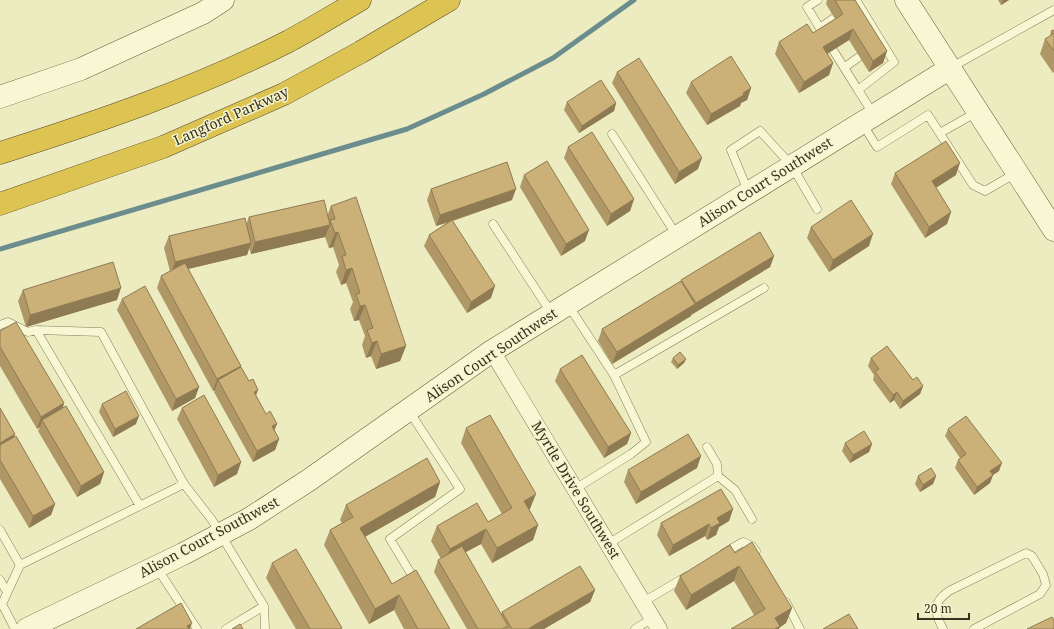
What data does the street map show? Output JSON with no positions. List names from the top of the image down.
{
  "streets": {
    "highway": ["Langford Parkway"],
    "street": ["Alison Court Southwest", "Myrtle Drive Southwest"]
  },
  "crossings": [
    ["Alison Court Southwest", "Myrtle Drive Southwest"]
  ],
  "scale_bar": "20 m"
}
